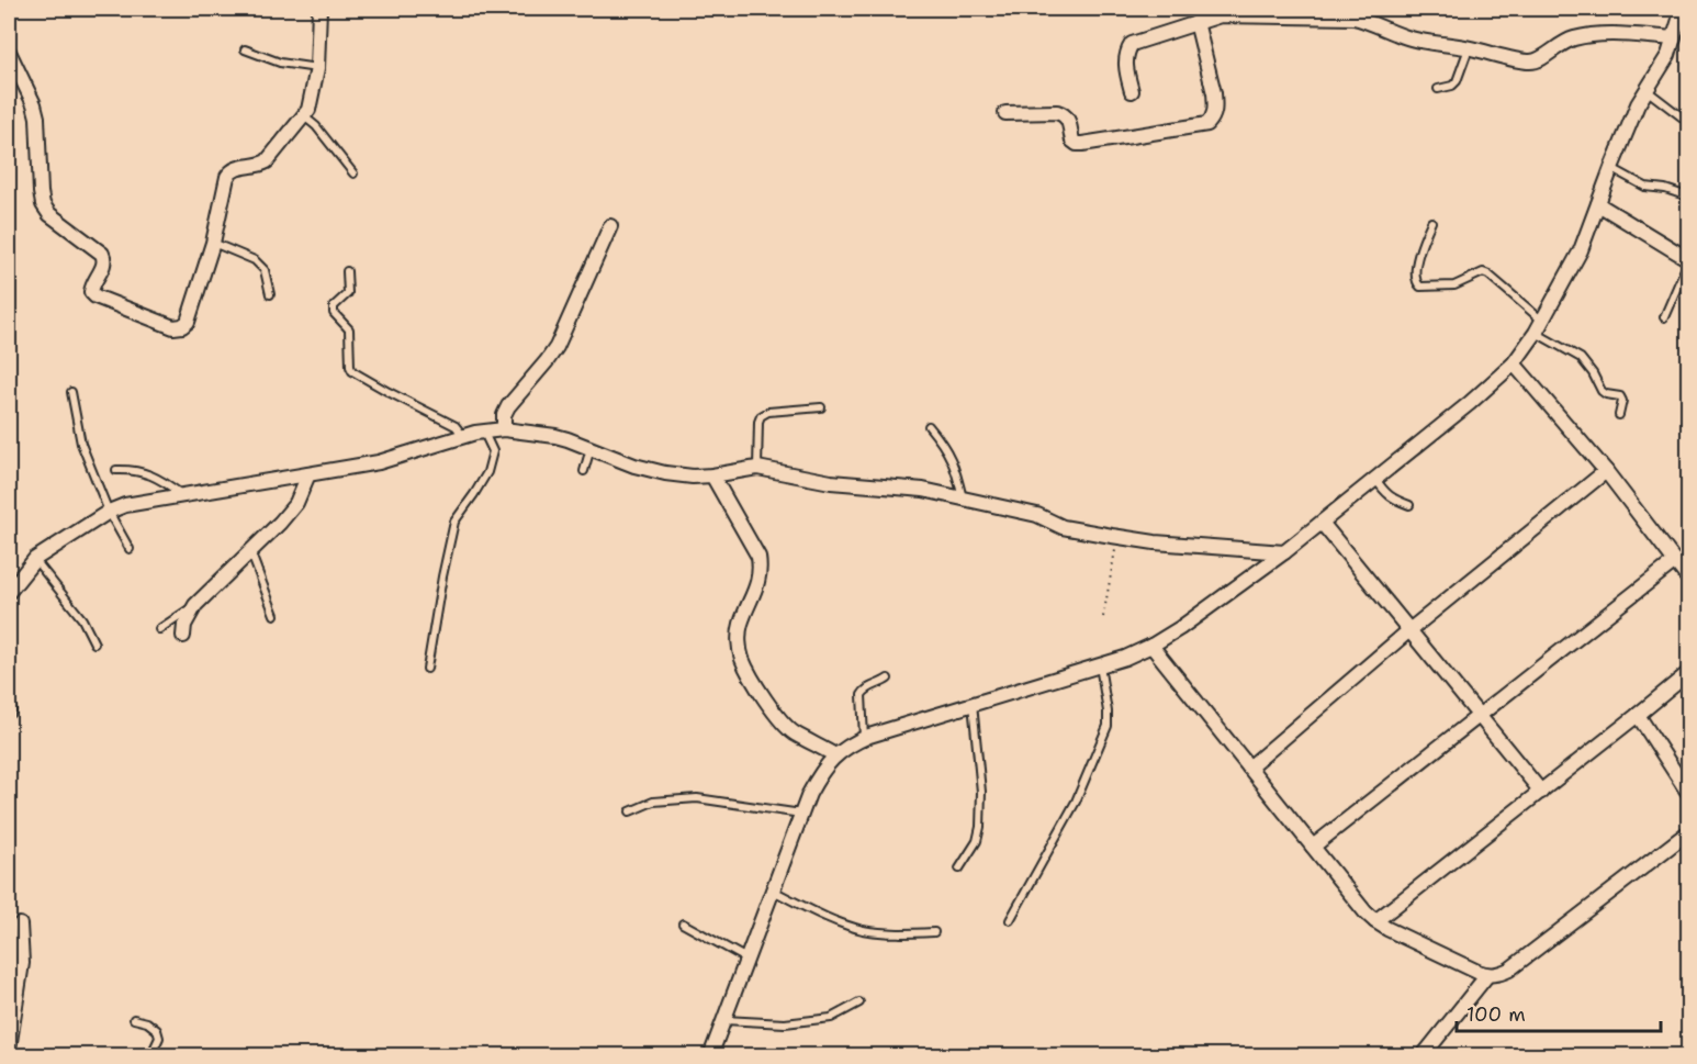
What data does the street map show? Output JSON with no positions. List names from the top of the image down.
{
  "scale_bar": "100 m"
}
